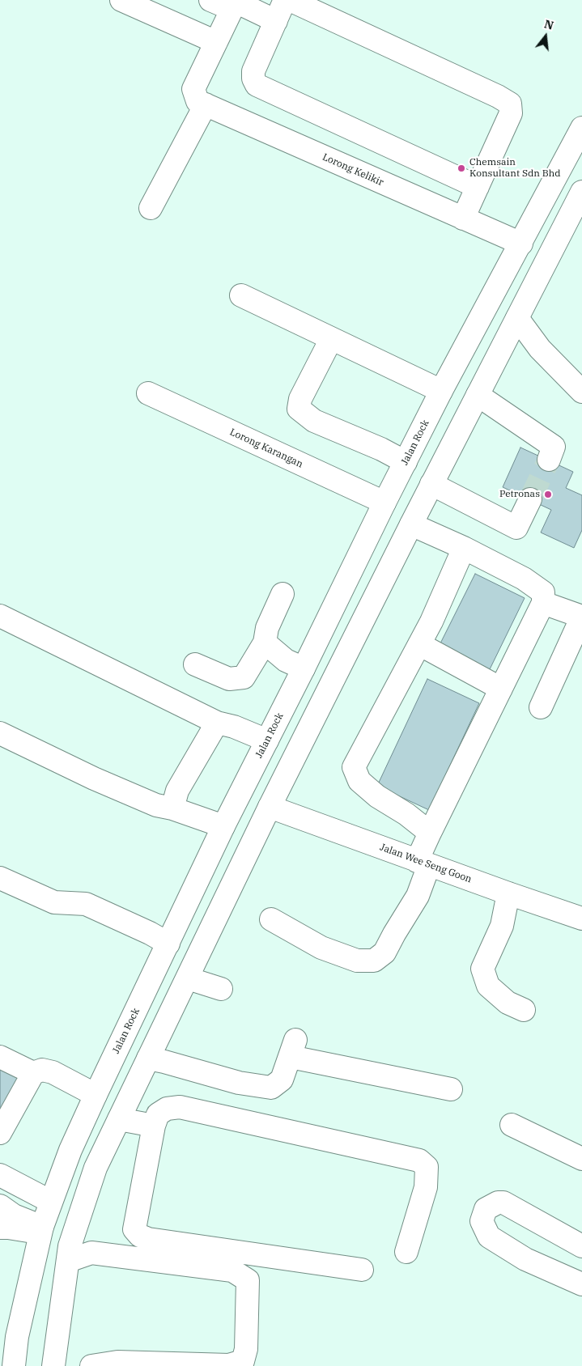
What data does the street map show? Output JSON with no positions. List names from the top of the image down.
{
  "streets": {
    "main road": [
      "Lorong Kelikir",
      "Jalan Rock",
      "Lorong Karangan",
      "Jalan Wee Seng Goon"
    ]
  },
  "crossings": [
    ["Lorong Kelikir", "Jalan Rock"],
    ["Jalan Rock", "Lorong Karangan"]
  ],
  "places": ["Chemsain Konsultant Sdn Bhd", "Petronas"],
  "north": "top"
}
